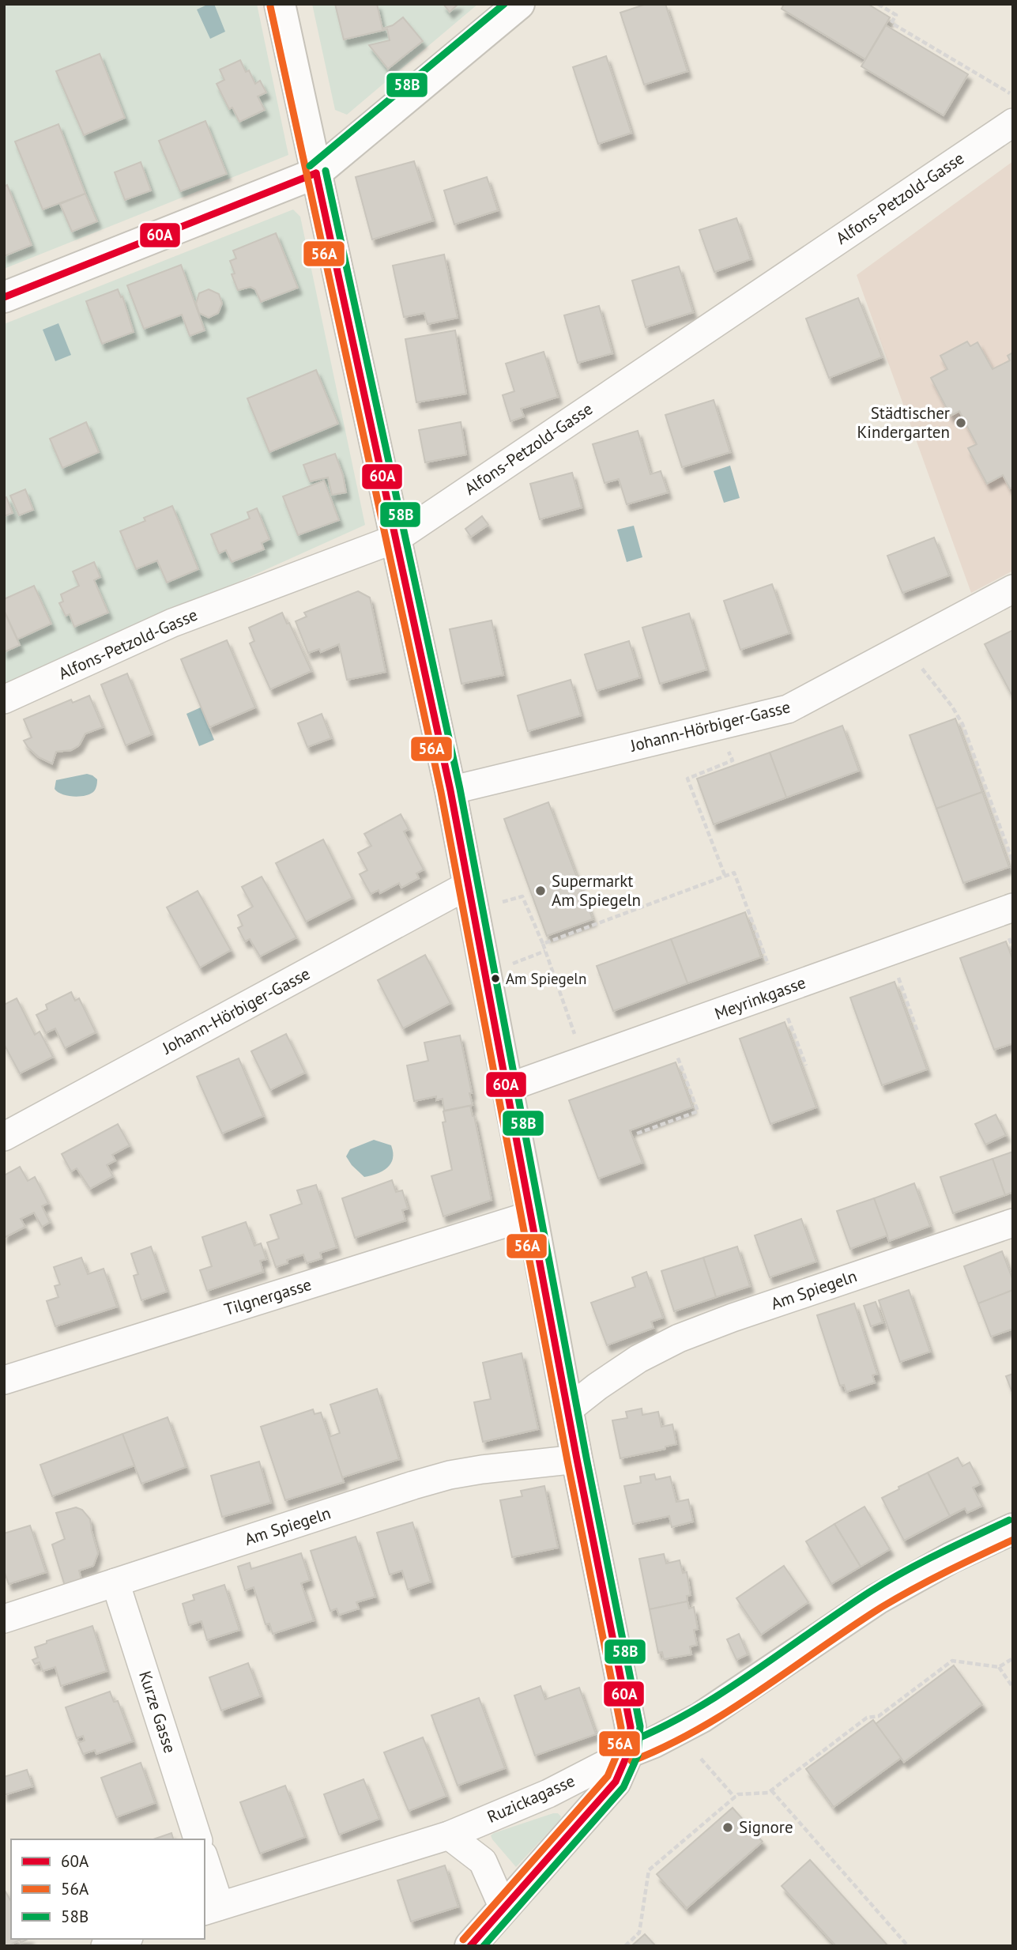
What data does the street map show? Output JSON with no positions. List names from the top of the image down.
{
  "streets": {
    "street": [
      "Alfons-Petzold-Gasse",
      "Johann-Hörbiger-Gasse",
      "Meyrinkgasse",
      "Am Spiegeln",
      "Tilgnergasse",
      "Kurze Gasse",
      "Ruzickagasse"
    ]
  },
  "crossings": [
    ["Am Spiegeln", "Kurze Gasse"]
  ],
  "places": [
    "Städtischer Kindergarten",
    "Supermarkt Am Spiegeln",
    "Am Spiegeln",
    "Signore"
  ],
  "lines": ["transit line 58B", "transit line 56A", "transit line 60A"],
  "legend": ["60A", "56A", "58B"]
}
